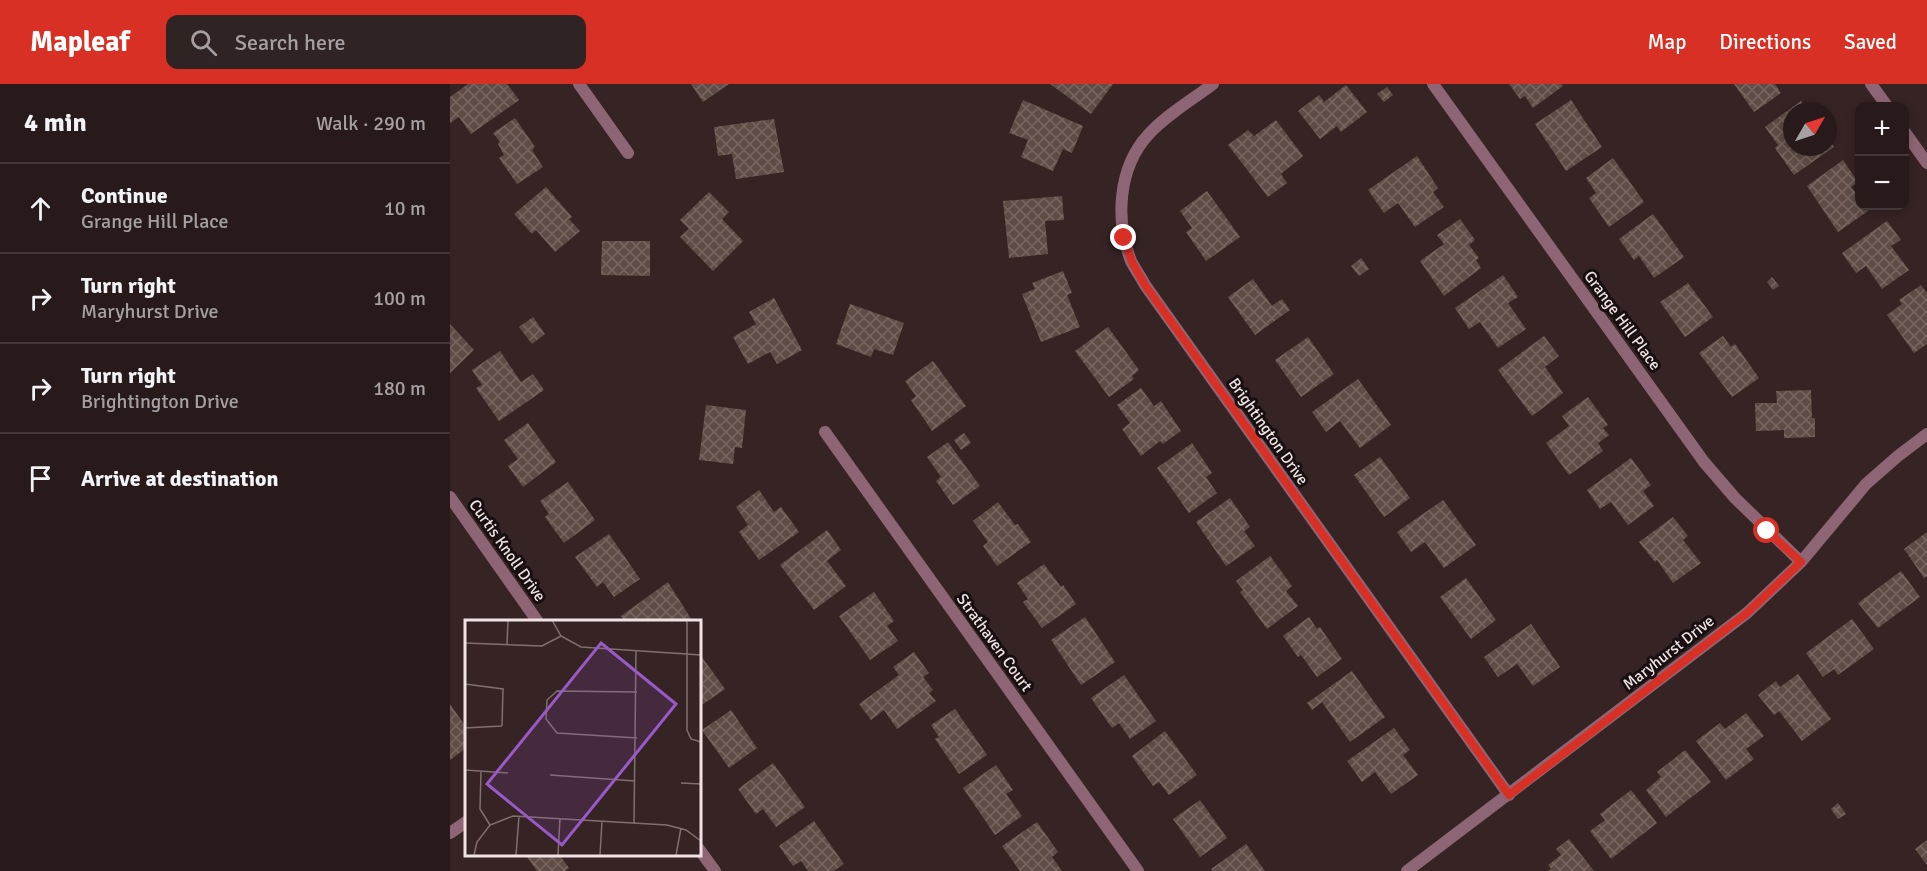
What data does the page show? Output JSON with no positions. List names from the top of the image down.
{
  "streets": {
    "street": [
      "Grange Hill Place",
      "Brightington Drive",
      "Curtis Knoll Drive",
      "Strathaven Court",
      "Maryhurst Drive"
    ]
  },
  "crossings": [
    ["Grange Hill Place", "Maryhurst Drive"],
    ["Brightington Drive", "Maryhurst Drive"]
  ],
  "north": "top right",
  "page": {
    "header": "Mapleaf",
    "search": "Search here",
    "nav": ["Map", "Directions", "Saved"],
    "heading": ["4 min", "Walk · 290 m"],
    "map_buttons": ["+", "−"],
    "list": [
      ["Continue", "Grange Hill Place", "10 m"],
      ["Turn right", "Maryhurst Drive", "100 m"],
      ["Turn right", "Brightington Drive", "180 m"],
      "Arrive at destination"
    ]
  }
}
